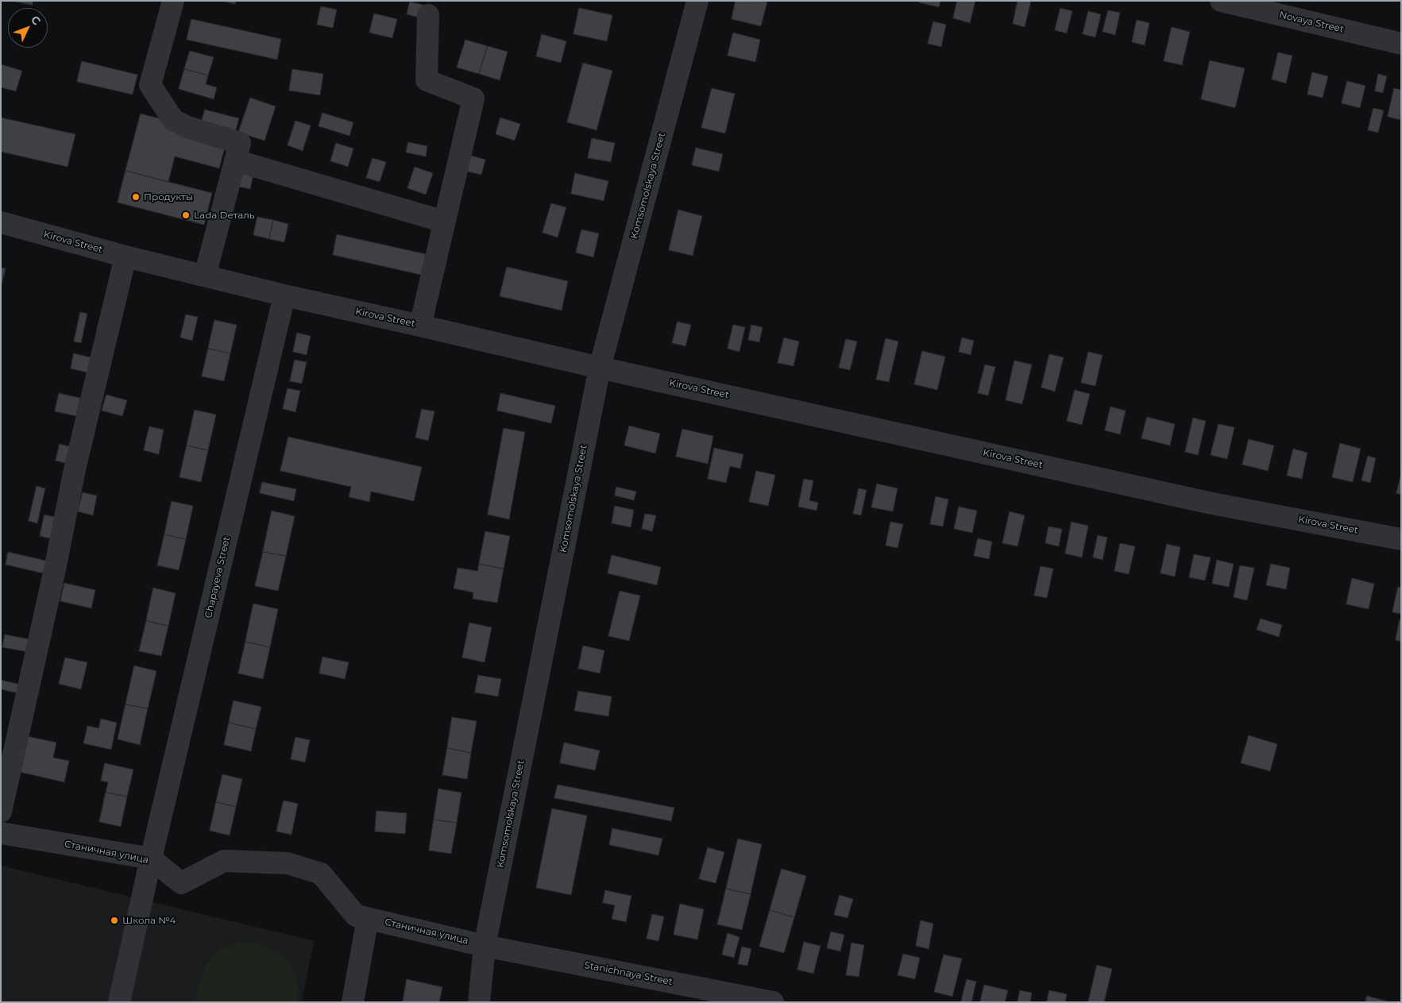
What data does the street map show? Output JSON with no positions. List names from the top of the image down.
{
  "streets": {
    "street": [
      "Novaya Street",
      "Komsomolskaya Street",
      "Kirova Street",
      "Chapayeva Street",
      "Станичная улица",
      "Stanichnaya Street"
    ]
  },
  "crossings": [
    ["Komsomolskaya Street", "Kirova Street"],
    ["Komsomolskaya Street", "Станичная улица"],
    ["Komsomolskaya Street", "Stanichnaya Street"],
    ["Kirova Street", "Chapayeva Street"],
    ["Chapayeva Street", "Станичная улица"],
    ["Станичная улица", "Stanichnaya Street"]
  ],
  "places": ["Продукты", "Lada Dеталь", "Школа №4"],
  "north": "top right"
}
